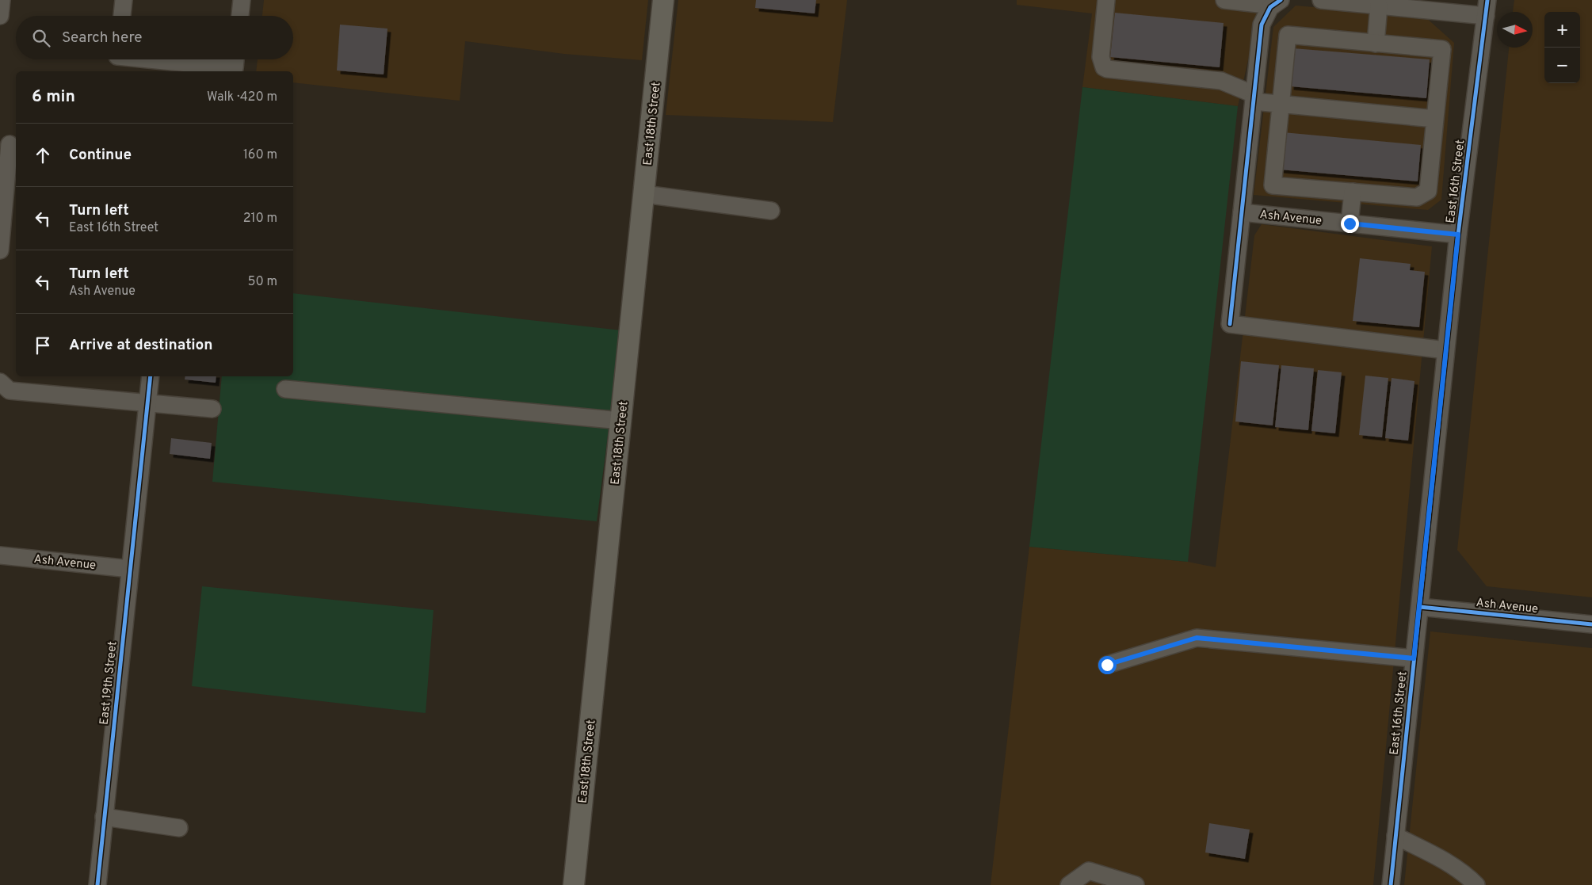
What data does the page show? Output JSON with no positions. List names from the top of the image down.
{
  "streets": {
    "main road": ["East 18th Street"],
    "street": ["East 16th Street", "Ash Avenue", "East 19th Street"]
  },
  "crossings": [
    ["East 16th Street", "Ash Avenue"],
    ["Ash Avenue", "East 19th Street"]
  ],
  "north": "right",
  "page": {
    "map_buttons": ["+", "−"],
    "search": "Search here",
    "heading": ["6 min", "Walk · 420 m"],
    "list": [
      ["Continue", "160 m"],
      ["Turn left", "East 16th Street", "210 m"],
      ["Turn left", "Ash Avenue", "50 m"],
      "Arrive at destination"
    ]
  }
}
